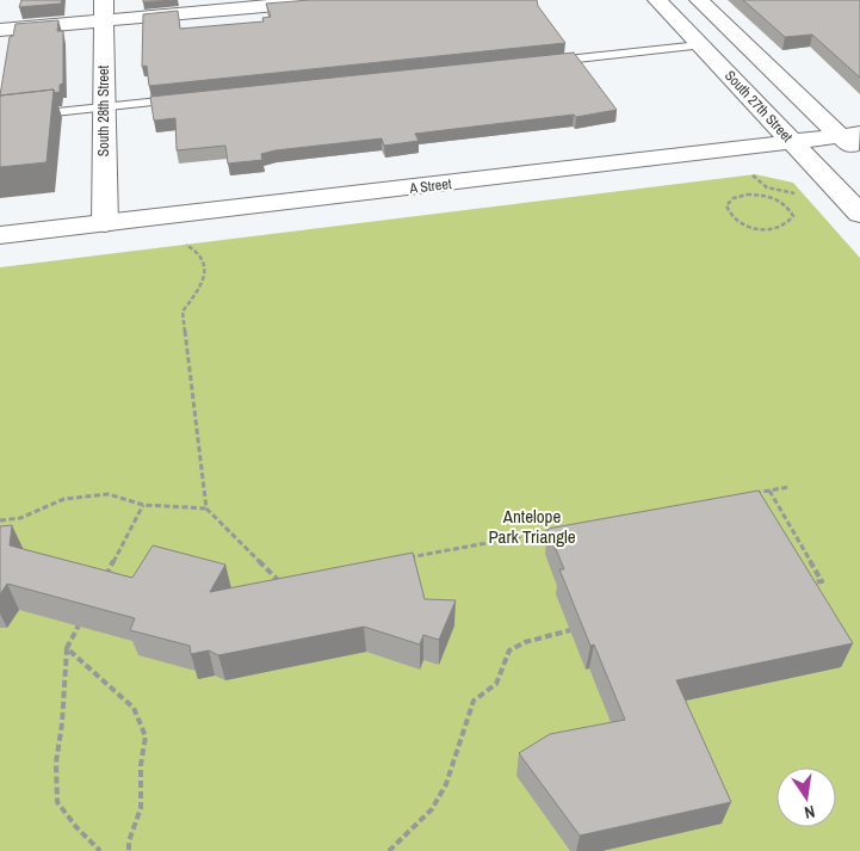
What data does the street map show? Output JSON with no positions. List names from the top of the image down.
{
  "streets": {
    "main road": ["South 27th Street", "South 28th Street", "A Street"]
  },
  "crossings": [
    ["South 27th Street", "A Street"],
    ["South 28th Street", "A Street"]
  ],
  "parks": ["Antelope Park Triangle"],
  "north": "bottom"
}
